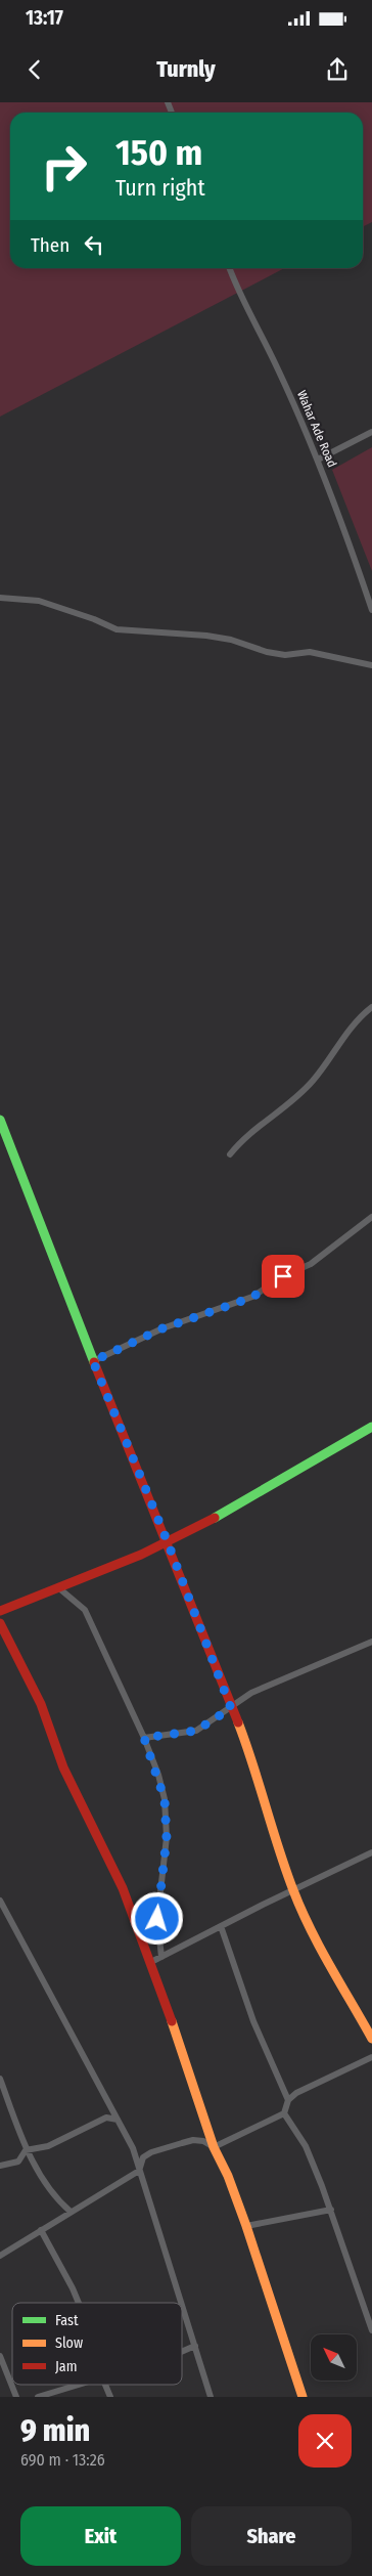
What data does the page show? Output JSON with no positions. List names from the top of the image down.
{
  "streets": {
    "street": ["Wahar Ade Road"]
  },
  "legend": ["Fast", "Slow", "Jam"],
  "north": "top left",
  "page": {
    "status": "13:17",
    "header": "Turnly",
    "turn": ["150 m", "Turn right"],
    "then": "Then",
    "heading": ["9 min", "690 m · 13:26"],
    "buttons": ["Exit", "Share"]
  }
}
